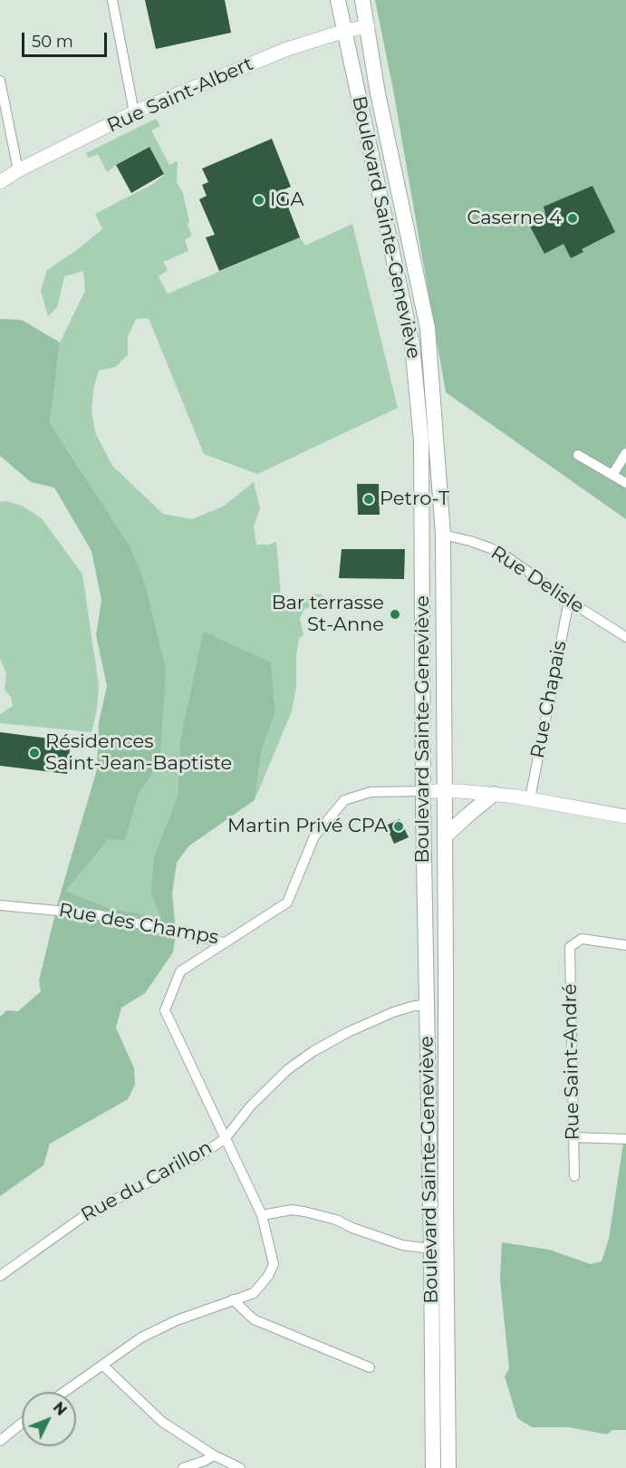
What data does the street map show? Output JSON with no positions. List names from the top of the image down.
{
  "streets": {
    "main road": ["Boulevard Sainte-Geneviève"],
    "street": [
      "Rue Saint-Albert",
      "Rue Delisle",
      "Rue Chapais",
      "Rue des Champs",
      "Rue Saint-André",
      "Rue du Carillon"
    ]
  },
  "crossings": [
    ["Rue Saint-Albert", "Boulevard Sainte-Geneviève"],
    ["Boulevard Sainte-Geneviève", "Rue Delisle"],
    ["Boulevard Sainte-Geneviève", "Rue des Champs"],
    ["Boulevard Sainte-Geneviève", "Rue du Carillon"],
    ["Rue Delisle", "Rue Chapais"],
    ["Rue Chapais", "Rue des Champs"]
  ],
  "places": [
    "IGA",
    "Caserne 4",
    "Petro-T",
    "Bar terrasse St-Anne",
    "Résidences Saint-Jean-Baptiste",
    "Martin Privé CPA"
  ],
  "scale_bar": "50 m",
  "north": "top right"
}
